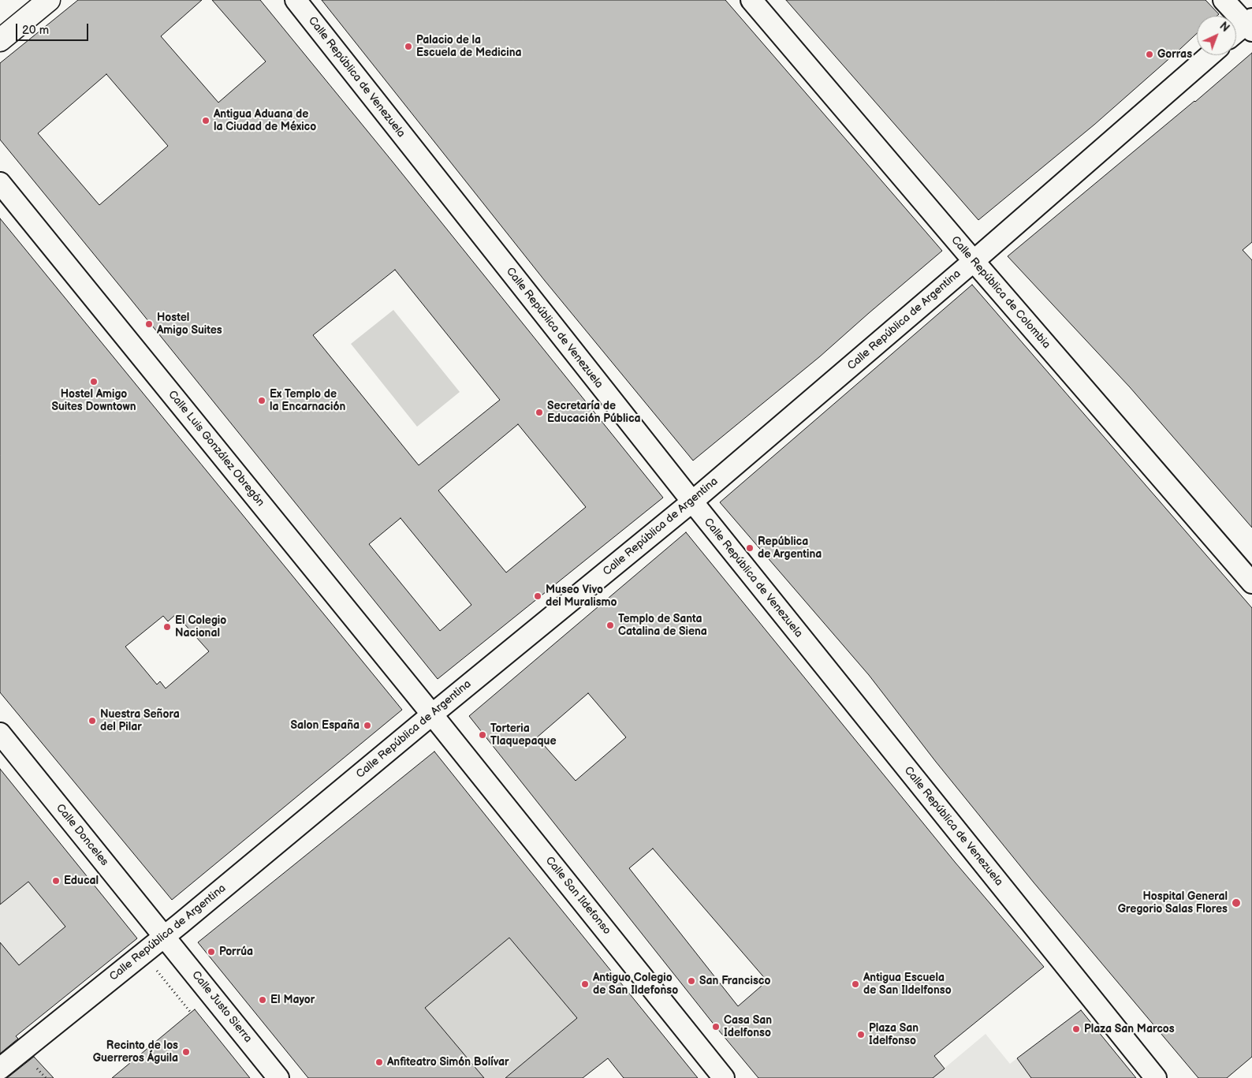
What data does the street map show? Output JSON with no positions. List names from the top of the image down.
{
  "streets": {
    "street": [
      "Calle República de Venezuela",
      "Calle República de Colombia",
      "Calle República de Argentina",
      "Calle Luis González Obregón",
      "Calle Donceles",
      "Calle San Ildefonso",
      "Calle Justo Sierra"
    ]
  },
  "crossings": [
    ["Calle República de Venezuela", "Calle República de Argentina"],
    ["Calle República de Colombia", "Calle República de Argentina"],
    ["Calle República de Argentina", "Calle Luis González Obregón"],
    ["Calle República de Argentina", "Calle Donceles"],
    ["Calle República de Argentina", "Calle San Ildefonso"],
    ["Calle República de Argentina", "Calle Justo Sierra"],
    ["Calle Luis González Obregón", "Calle San Ildefonso"],
    ["Calle Donceles", "Calle Justo Sierra"]
  ],
  "places": [
    "Palacio de la Escuela de Medicina",
    "Gorras",
    "Antigua Aduana de la Ciudad de México",
    "Hostel Amigo Suites",
    "Hostel Amigo Suites Downtown",
    "Ex Templo de la Encarnación",
    "Secretaría de Educación Pública",
    "República de Argentina",
    "Museo Vivo del Muralismo",
    "Templo de Santa Catalina de Siena",
    "El Colegio Nacional",
    "Nuestra Señora del Pilar",
    "Salon España",
    "Torteria Tlaquepaque",
    "Educal",
    "Hospital General Gregorio Salas Flores",
    "Porrúa",
    "San Francisco",
    "Antiguo Colegio de San Ildefonso",
    "Antigua Escuela de San Ildelfonso",
    "El Mayor",
    "Casa San Idelfonso",
    "Plaza San Marcos",
    "Plaza San Idelfonso",
    "Recinto de los Guerreros Águila",
    "Anfiteatro Simón Bolívar"
  ],
  "scale_bar": "20 m",
  "north": "top right"
}
